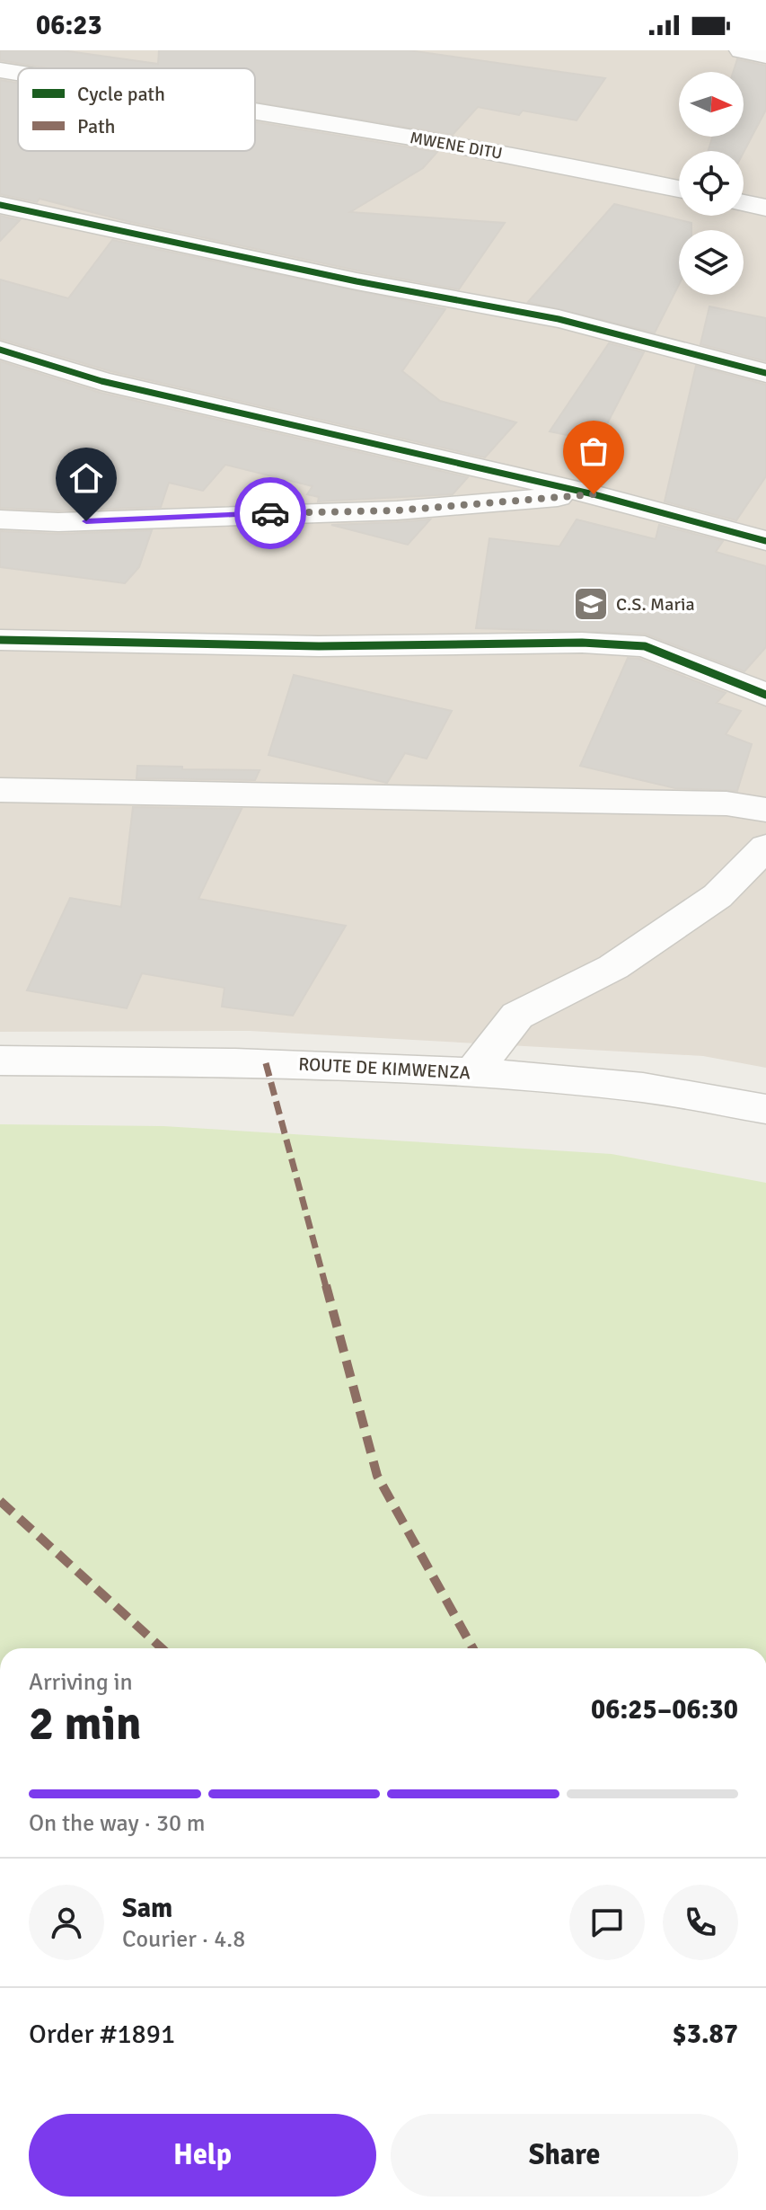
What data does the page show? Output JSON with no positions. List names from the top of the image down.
{
  "streets": {
    "street": ["MWENE DITU", "ROUTE DE KIMWENZA"]
  },
  "places": {
    "school or university": ["C.S. Maria"]
  },
  "legend": ["Cycle path", "Path"],
  "north": "right",
  "page": {
    "status": "06:23",
    "heading": ["2 min", "Arriving in", "06:25–06:30"],
    "panel": [
      "Sam",
      "Courier · 4.8",
      "Order #1891",
      "$3.87"
    ],
    "bar": "On the way · 30 m",
    "buttons": ["Help", "Share"]
  }
}
